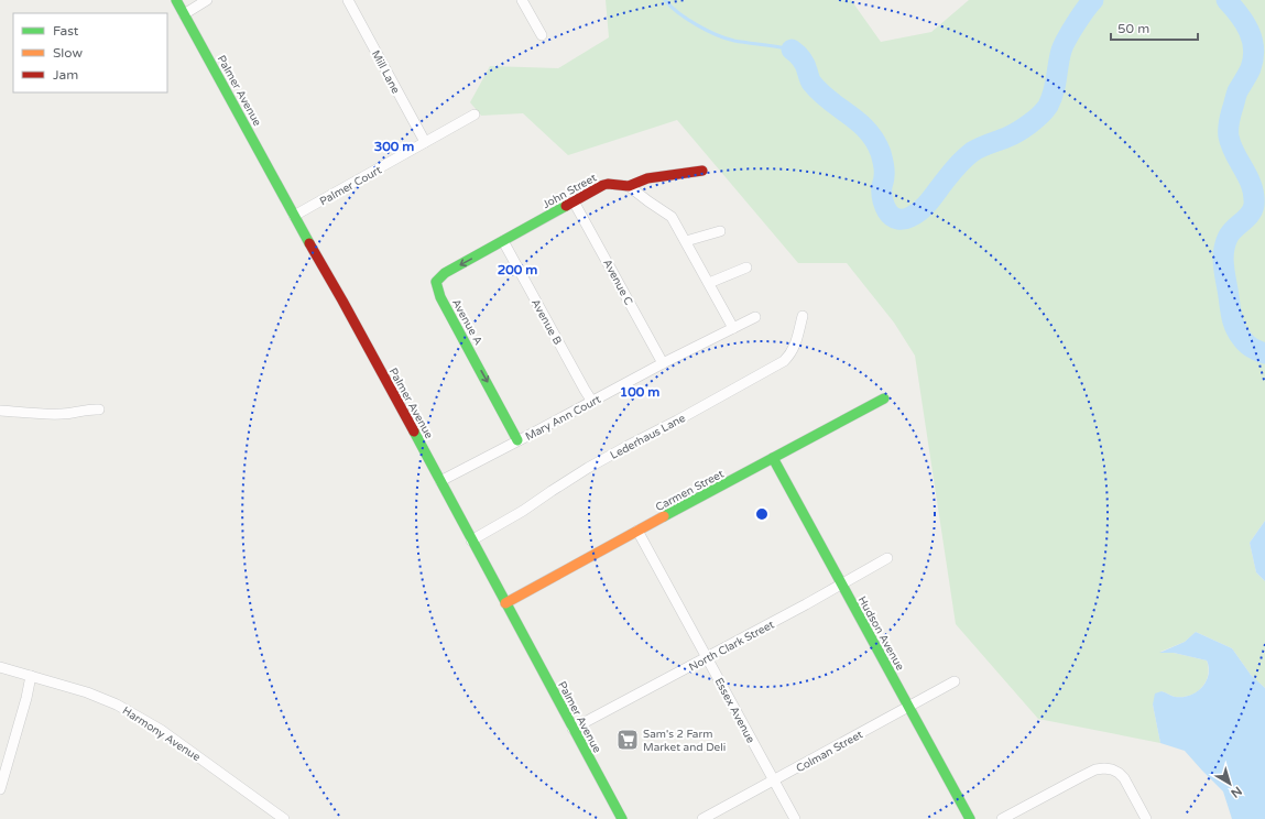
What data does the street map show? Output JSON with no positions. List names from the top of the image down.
{
  "streets": {
    "street": [
      "Mill Lane",
      "Palmer Avenue",
      "Palmer Court",
      "John Street",
      "Avenue C",
      "Avenue A",
      "Avenue B",
      "Mary Ann Court",
      "Lederhaus Lane",
      "Carmen Street",
      "Hudson Avenue",
      "North Clark Street",
      "Essex Avenue",
      "Harmony Avenue",
      "Colman Street"
    ]
  },
  "crossings": [
    ["Mill Lane", "Palmer Court"],
    ["Palmer Avenue", "Palmer Court"],
    ["Palmer Avenue", "Mary Ann Court"],
    ["Palmer Avenue", "Lederhaus Lane"],
    ["Palmer Avenue", "Carmen Street"],
    ["Palmer Avenue", "North Clark Street"],
    ["John Street", "Avenue C"],
    ["John Street", "Avenue A"],
    ["John Street", "Avenue B"],
    ["Avenue C", "Mary Ann Court"],
    ["Avenue A", "Avenue B"],
    ["Avenue A", "Mary Ann Court"],
    ["Avenue B", "Mary Ann Court"],
    ["Carmen Street", "Hudson Avenue"],
    ["Carmen Street", "Essex Avenue"],
    ["Hudson Avenue", "North Clark Street"],
    ["Hudson Avenue", "Colman Street"],
    ["North Clark Street", "Essex Avenue"],
    ["Essex Avenue", "Colman Street"]
  ],
  "places": {
    "supermarket": ["Sam's 2 Farm Market and Deli"]
  },
  "legend": ["Fast", "Slow", "Jam"],
  "scale_bar": "50 m",
  "north": "bottom right",
  "rings": ["300 m", "200 m", "100 m"]
}
